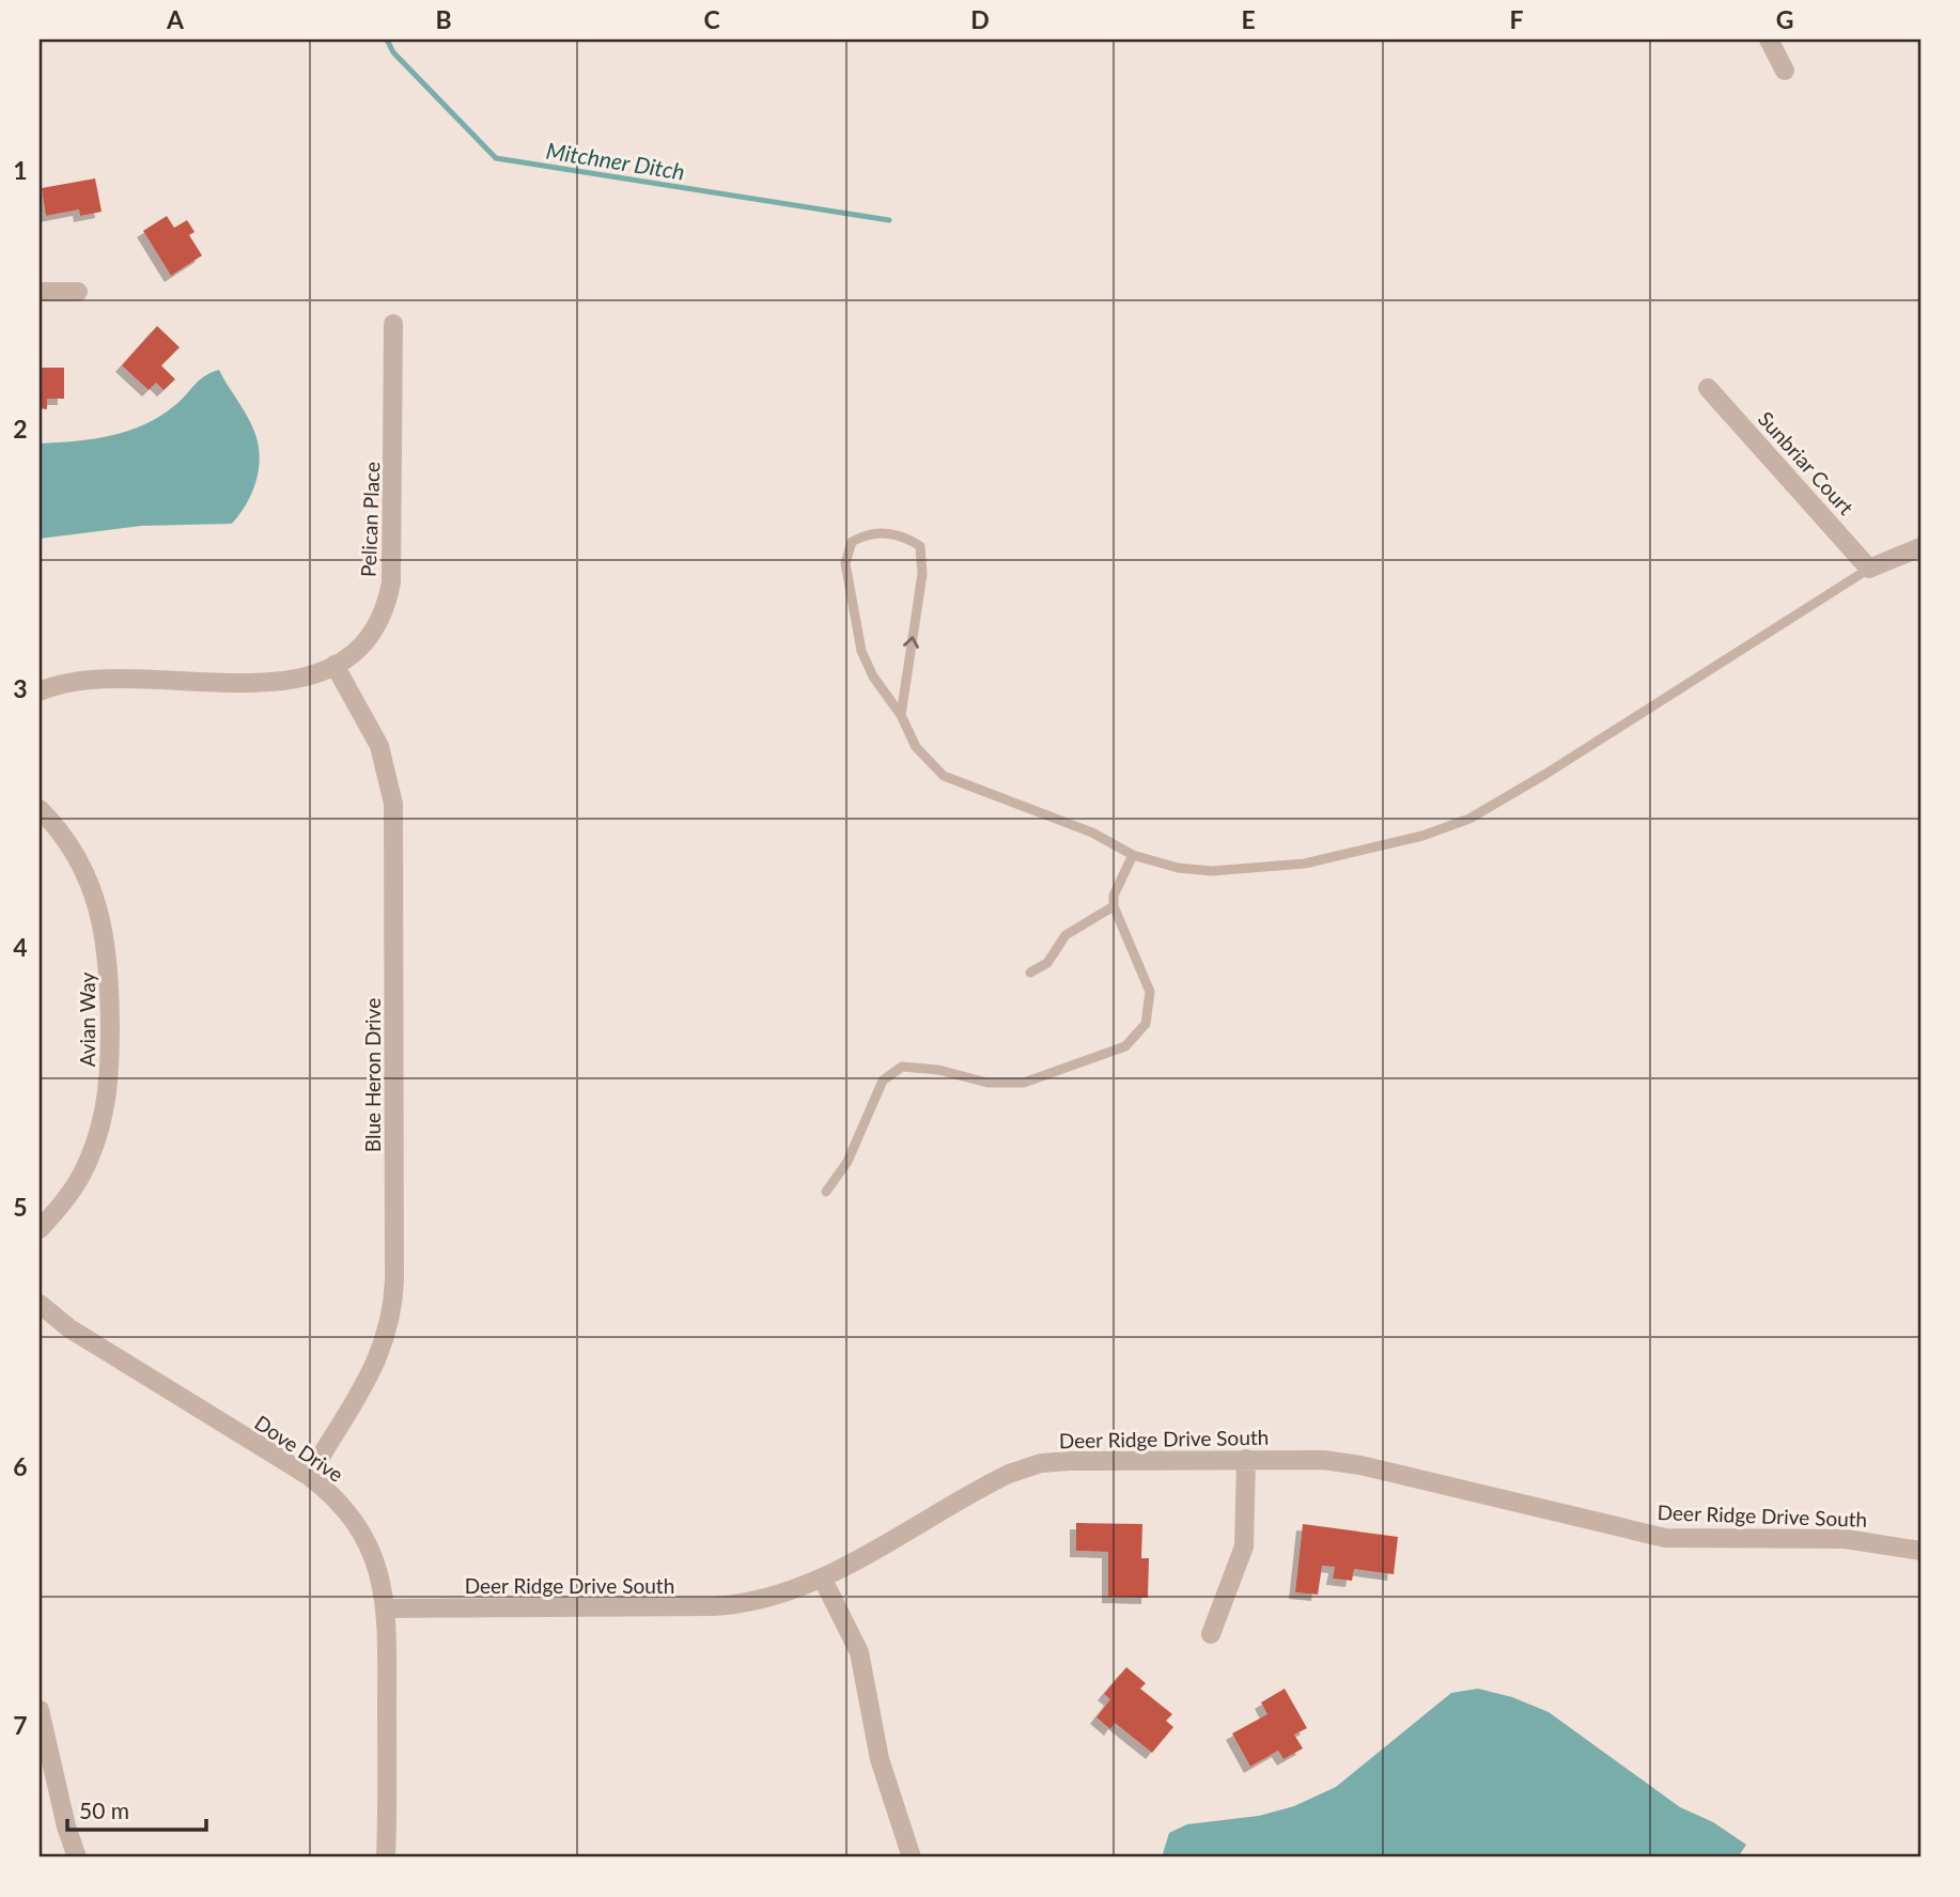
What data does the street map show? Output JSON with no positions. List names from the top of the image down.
{
  "streets": {
    "street": [
      "Sunbriar Court",
      "Pelican Place",
      "Avian Way",
      "Blue Heron Drive",
      "Deer Ridge Drive South",
      "Dove Drive"
    ]
  },
  "crossings": [
    ["Pelican Place", "Blue Heron Drive"],
    ["Blue Heron Drive", "Dove Drive"],
    ["Deer Ridge Drive South", "Dove Drive"]
  ],
  "water": ["Mitchner Ditch"],
  "scale_bar": "50 m",
  "grid": {
    "columns": [
      "A",
      "B",
      "C",
      "D",
      "E",
      "F",
      "G"
    ],
    "rows": [
      "1",
      "2",
      "3",
      "4",
      "5",
      "6",
      "7"
    ]
  }
}
